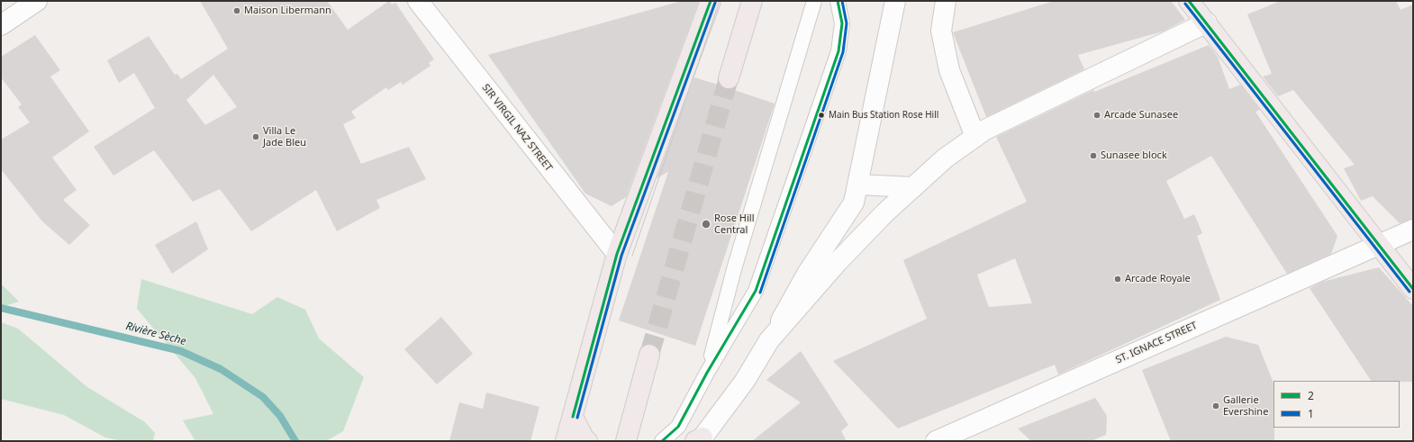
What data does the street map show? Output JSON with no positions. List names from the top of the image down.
{
  "streets": {
    "street": ["SIR VIRGIL NAZ STREET", "ST. IGNACE STREET"]
  },
  "water": ["Rivière Sèche"],
  "places": [
    "Maison Libermann",
    "Main Bus Station Rose Hill",
    "Arcade Sunasee",
    "Villa Le Jade Bleu",
    "Sunasee block",
    "Rose Hill Central",
    "Arcade Royale",
    "Gallerie Evershine"
  ],
  "lines": ["transit line 2", "transit line 1"],
  "legend": ["2", "1"]
}
